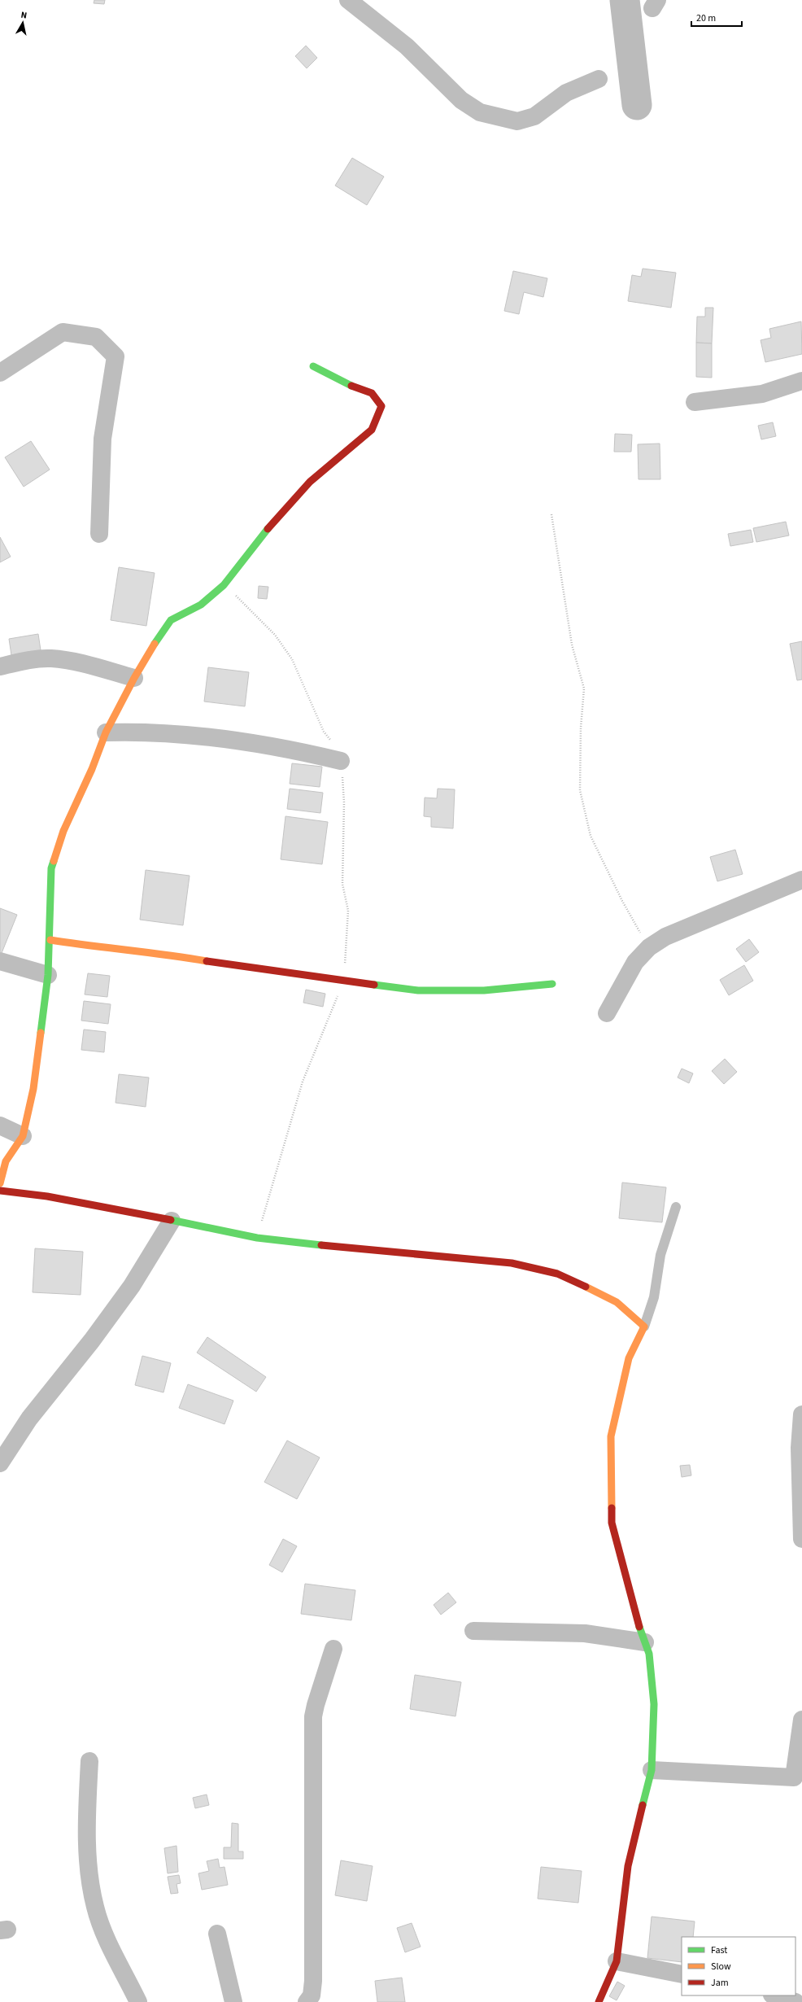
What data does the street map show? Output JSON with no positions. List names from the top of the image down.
{
  "legend": ["Fast", "Slow", "Jam"],
  "scale_bar": "20 m",
  "north": "top"
}
